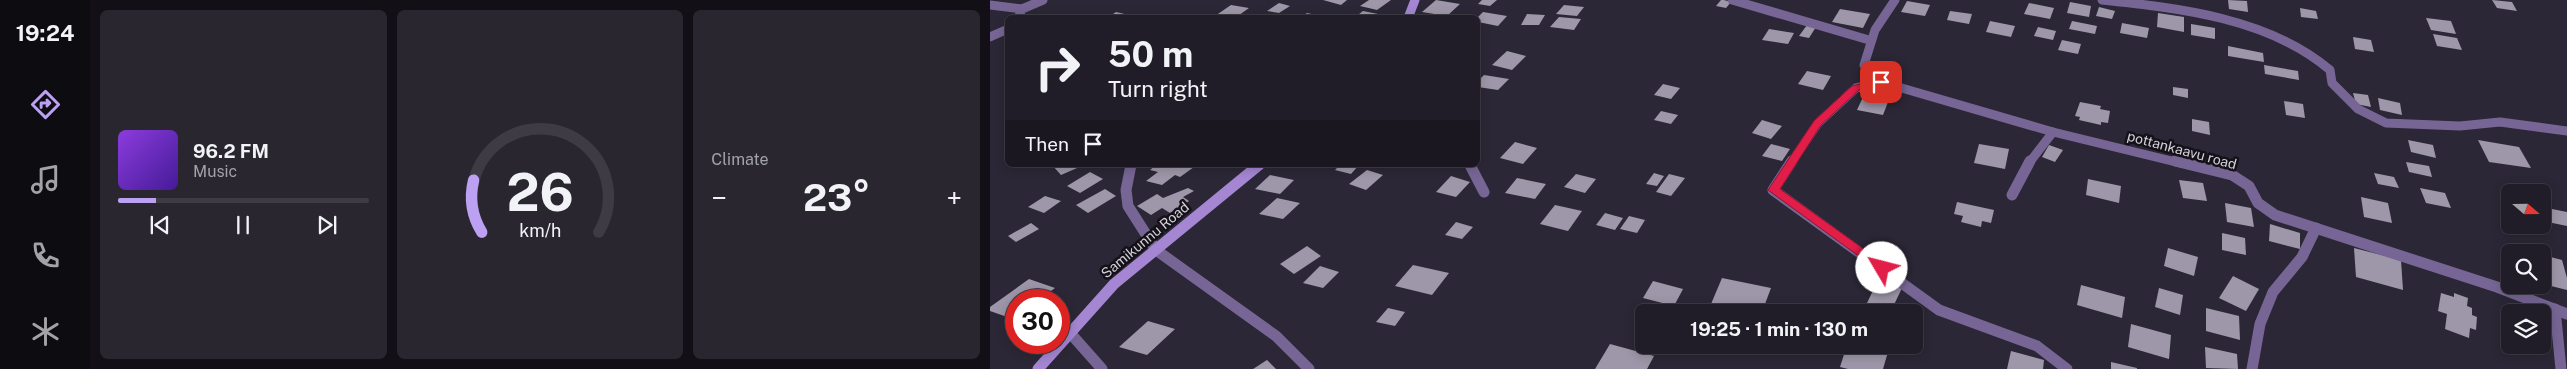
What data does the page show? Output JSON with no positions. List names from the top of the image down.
{
  "streets": {
    "main road": ["Samikunnu Road"],
    "street": ["pottankaavu road"]
  },
  "north": "right",
  "page": {
    "tabs": "19:24",
    "tile": "Climate",
    "turn": ["50 m", "Turn right"],
    "then": "Then",
    "song": ["96.2 FM", "Music"],
    "heat": ["−", "23°", "+"],
    "limit": "30",
    "trip": "19:25 · 1 min · 130 m",
    "gauge": ["26", "km/h"]
  }
}
